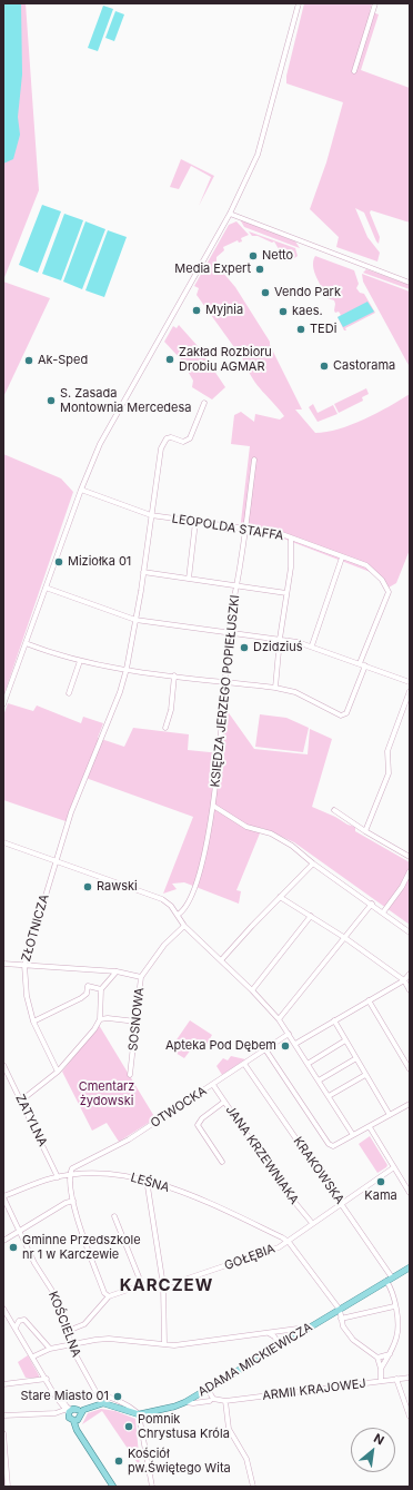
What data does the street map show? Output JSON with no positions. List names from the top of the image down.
{
  "streets": {
    "main road": ["ADAMA MICKIEWICZA"],
    "street": [
      "LEOPOLDA STAFFA",
      "KSIĘDZA JERZEGO POPIEŁUSZKI",
      "ZŁOTNICZA",
      "SOSNOWA",
      "OTWOCKA",
      "ZATYLNA",
      "JANA KRZEWNIAKA",
      "KRAKOWSKA",
      "LEŚNA",
      "GOŁĘBIA",
      "KOŚCIELNA",
      "ARMII KRAJOWEJ"
    ]
  },
  "crossings": [
    ["LEOPOLDA STAFFA", "KSIĘDZA JERZEGO POPIEŁUSZKI"],
    ["LEOPOLDA STAFFA", "ZŁOTNICZA"],
    ["OTWOCKA", "JANA KRZEWNIAKA"],
    ["OTWOCKA", "KRAKOWSKA"],
    ["OTWOCKA", "LEŚNA"],
    ["ZATYLNA", "LEŚNA"],
    ["JANA KRZEWNIAKA", "GOŁĘBIA"],
    ["KRAKOWSKA", "ADAMA MICKIEWICZA"],
    ["LEŚNA", "GOŁĘBIA"],
    ["LEŚNA", "KOŚCIELNA"],
    ["KOŚCIELNA", "ADAMA MICKIEWICZA"],
    ["ADAMA MICKIEWICZA", "ARMII KRAJOWEJ"]
  ],
  "districts": ["KARCZEW"],
  "parks": ["Cmentarz żydowski"],
  "places": [
    "Netto",
    "Media Expert",
    "Vendo Park",
    "Myjnia",
    "kaes.",
    "TEDi",
    "Zakład Rozbioru Drobiu AGMAR",
    "Ak-Sped",
    "Castorama",
    "S. Zasada Montownia Mercedesa",
    "Miziołka 01",
    "Dzidziuś",
    "Rawski",
    "Apteka Pod Dębem",
    "Kama",
    "Gminne Przedszkole nr 1 w Karczewie",
    "Stare Miasto 01",
    "Pomnik Chrystusa Króla",
    "Kościół pw.Świętego Wita"
  ],
  "north": "top right"
}
